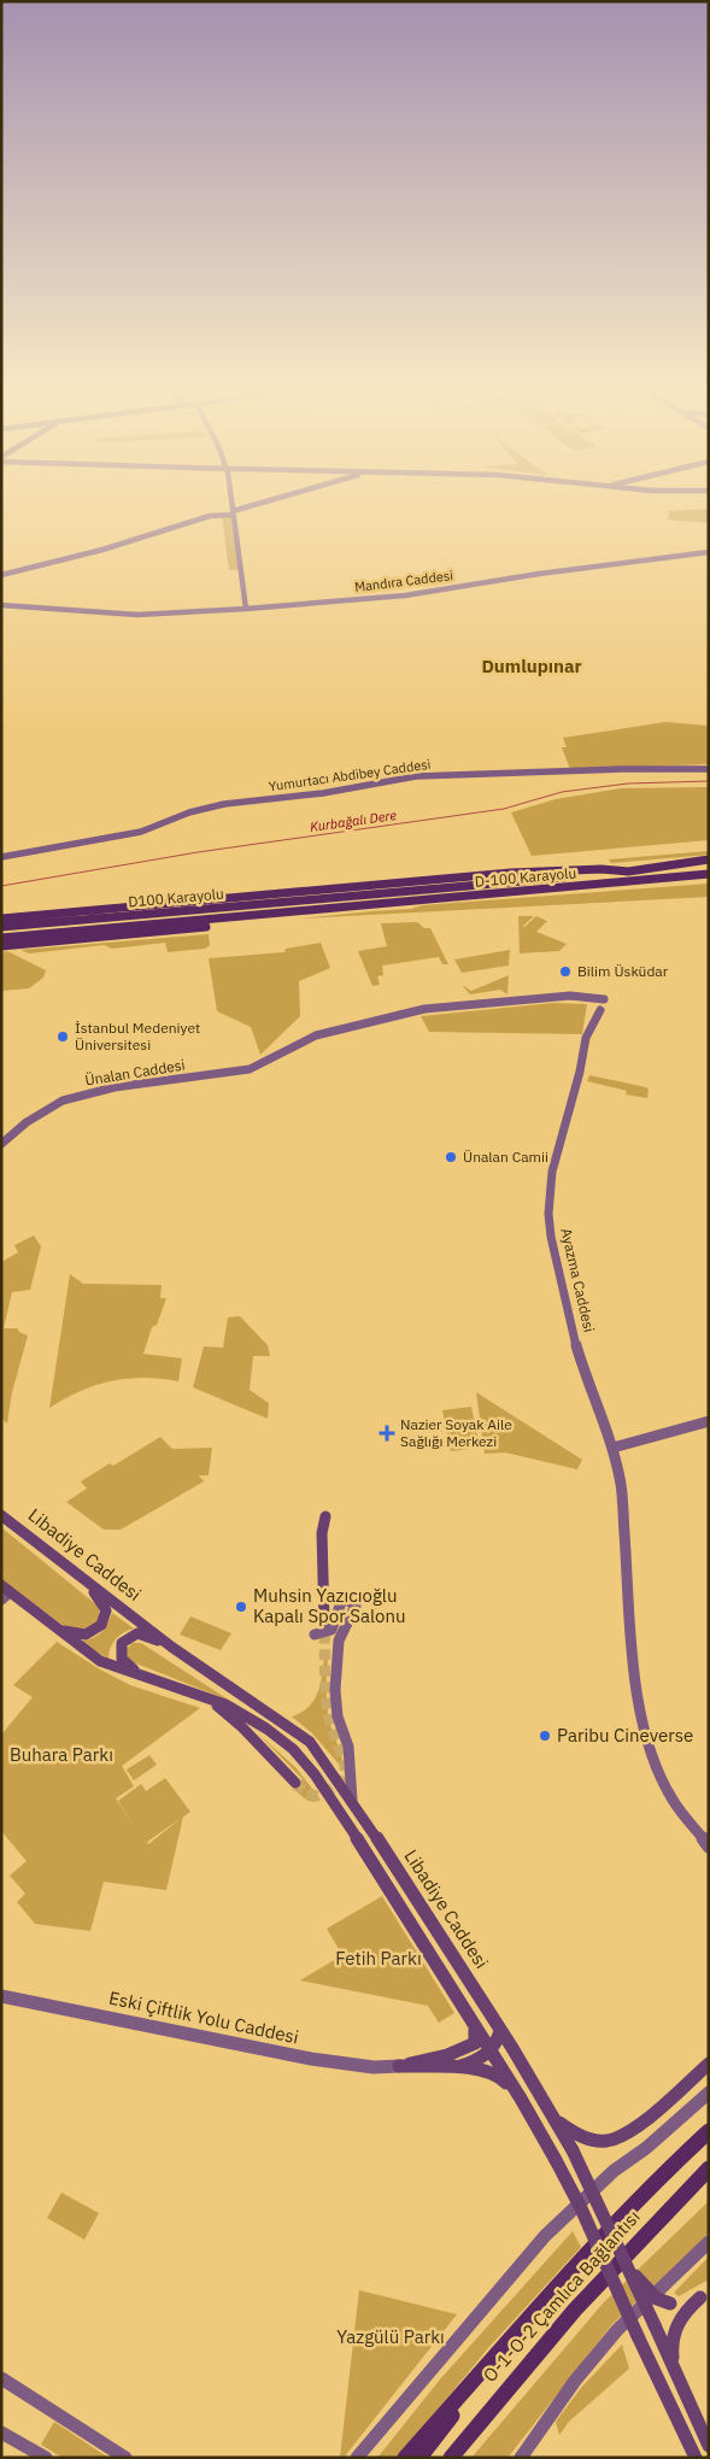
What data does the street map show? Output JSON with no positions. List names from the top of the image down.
{
  "streets": {
    "highway": ["D-100 Karayolu", "D100 Karayolu", "O-1-O-2 Çamlıca Bağlantısı"],
    "main road": ["Libadiye Caddesi"],
    "street": [
      "Mandıra Caddesi",
      "Yumurtacı Abdibey Caddesi",
      "Ünalan Caddesi",
      "Ayazma Caddesi",
      "Eski Çiftlik Yolu Caddesi"
    ]
  },
  "crossings": [
    ["D-100 Karayolu", "D100 Karayolu"],
    ["Ünalan Caddesi", "Ayazma Caddesi"]
  ],
  "districts": ["Dumlupınar"],
  "water": ["Kurbağalı Dere"],
  "parks": ["Buhara Parkı", "Fetih Parkı", "Yazgülü Parkı"],
  "places": {
    "other": [
      "Bilim Üsküdar",
      "İstanbul Medeniyet Üniversitesi",
      "Ünalan Camii",
      "Muhsin Yazıcıoğlu Kapalı Spor Salonu",
      "Paribu Cineverse"
    ],
    "health": ["Nazier Soyak Aile Sağlığı Merkezi"]
  }
}
